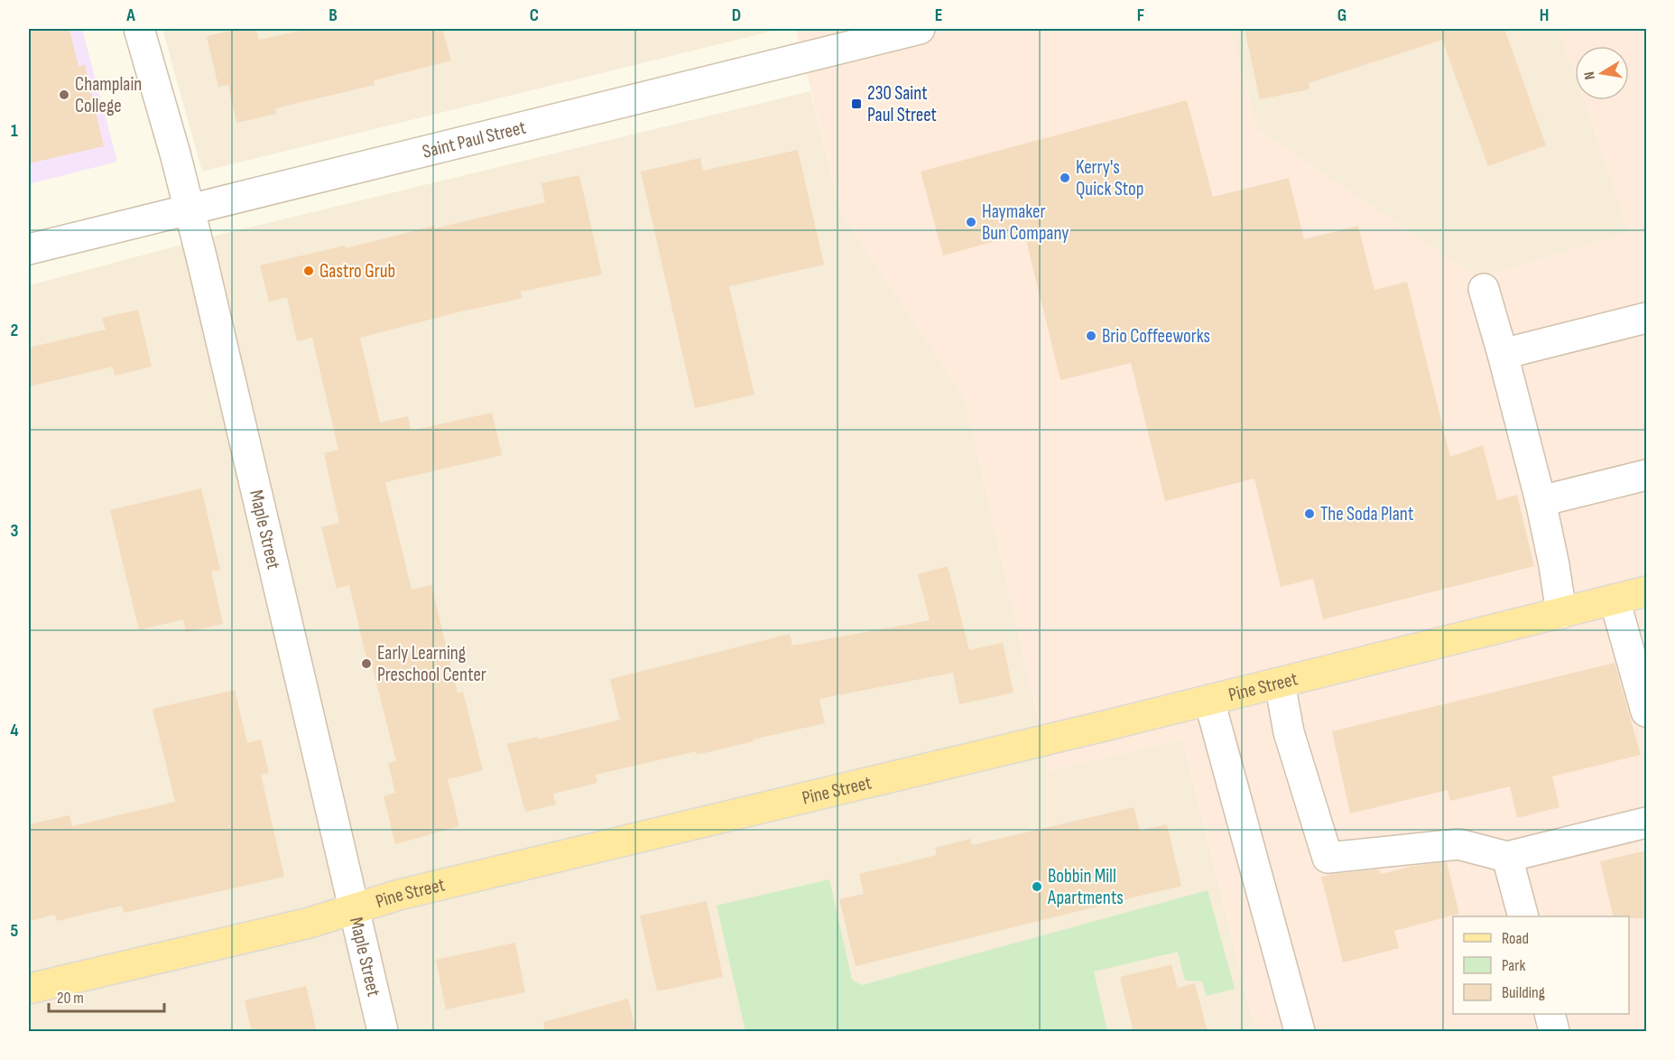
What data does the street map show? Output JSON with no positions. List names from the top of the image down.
{
  "streets": {
    "main road": ["Pine Street"],
    "street": ["Saint Paul Street", "Maple Street"]
  },
  "crossings": [
    ["Saint Paul Street", "Maple Street"],
    ["Maple Street", "Pine Street"]
  ],
  "places": {
    "other": [
      "Champlain College",
      "Kerry's Quick Stop",
      "Haymaker Bun Company",
      "Gastro Grub",
      "Brio Coffeeworks",
      "The Soda Plant",
      "Early Learning Preschool Center",
      "Bobbin Mill Apartments"
    ],
    "transit": ["230 Saint Paul Street"]
  },
  "legend": ["Road", "Park", "Building"],
  "scale_bar": "20 m",
  "north": "left",
  "grid": {
    "columns": [
      "A",
      "B",
      "C",
      "D",
      "E",
      "F",
      "G",
      "H"
    ],
    "rows": [
      "1",
      "2",
      "3",
      "4",
      "5"
    ]
  }
}
